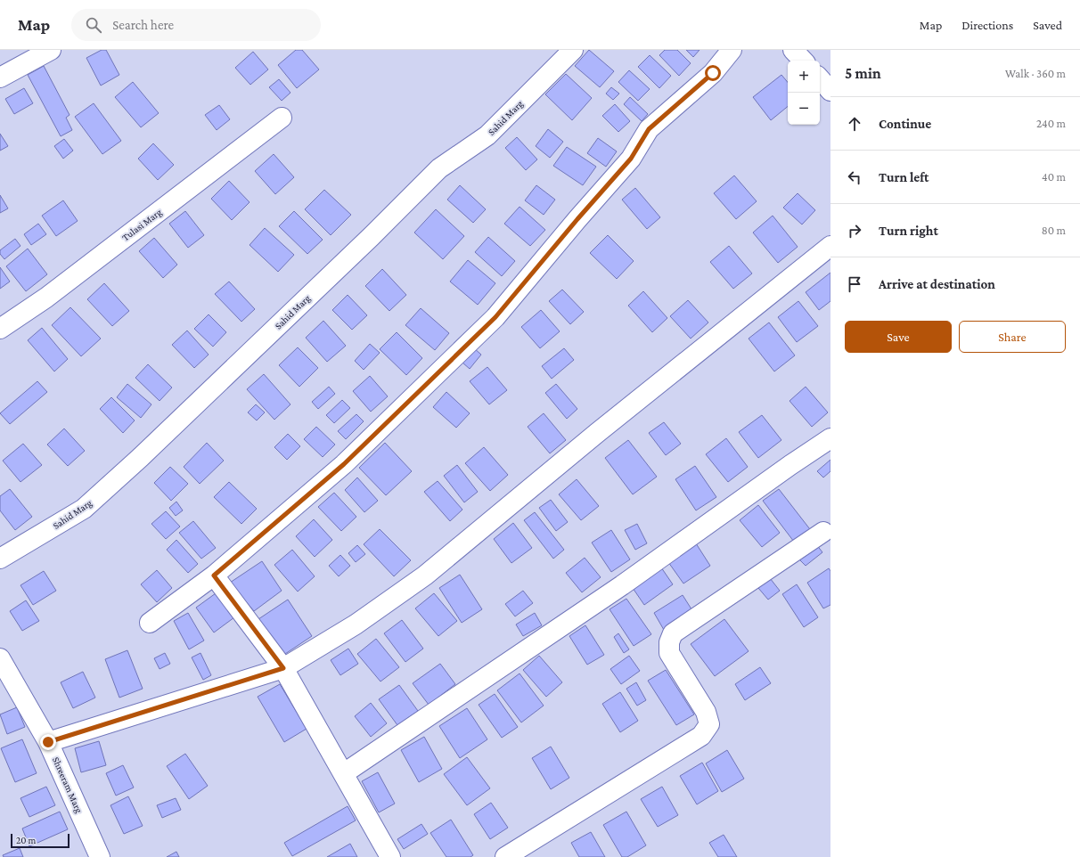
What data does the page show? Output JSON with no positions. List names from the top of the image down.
{
  "streets": {
    "street": ["Sahid Marg", "Tulasi Marg", "Shreeram Marg"]
  },
  "scale_bar": "20 m",
  "page": {
    "header": "Map",
    "search": "Search here",
    "nav": ["Map", "Directions", "Saved"],
    "heading": ["5 min", "Walk · 360 m"],
    "map_buttons": ["+", "−"],
    "list": [
      ["Continue", "240 m"],
      ["Turn left", "40 m"],
      ["Turn right", "80 m"],
      "Arrive at destination"
    ],
    "buttons": ["Save", "Share"],
    "scale": "20 m"
  }
}
